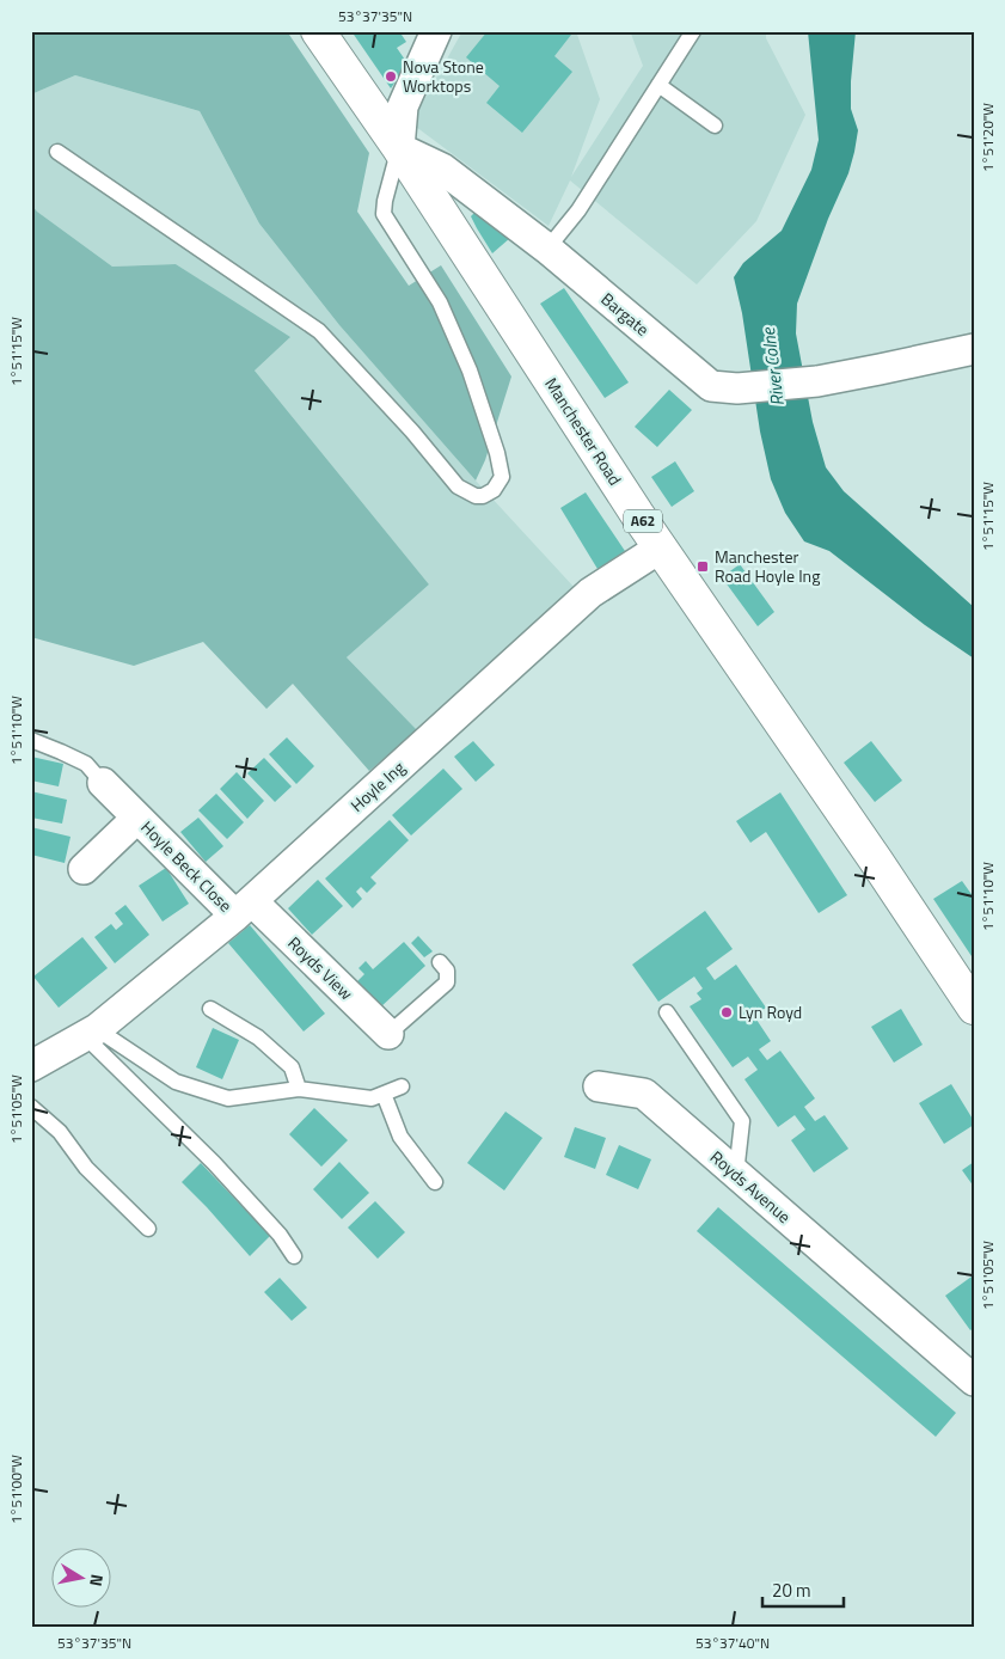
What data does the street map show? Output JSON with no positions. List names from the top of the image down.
{
  "streets": {
    "main road": ["Manchester Road", "A62"],
    "street": [
      "Bargate",
      "Hoyle Ing",
      "Hoyle Beck Close",
      "Royds View",
      "Royds Avenue"
    ]
  },
  "crossings": [
    ["Bargate", "Manchester Road"],
    ["Manchester Road", "Hoyle Ing"],
    ["Hoyle Ing", "Hoyle Beck Close"],
    ["Hoyle Ing", "Royds View"],
    ["Hoyle Beck Close", "Royds View"]
  ],
  "water": ["River Colne"],
  "places": {
    "other": ["Nova Stone Worktops", "Lyn Royd"],
    "transit": ["Manchester Road Hoyle Ing"]
  },
  "scale_bar": "20 m",
  "north": "right",
  "coordinates": [
    "53°37'35\"N",
    "1°51'20\"W",
    "1°51'15\"W",
    "1°51'10\"W",
    "1°51'05\"W",
    "1°51'00\"W",
    "53°37'40\"N"
  ]
}
